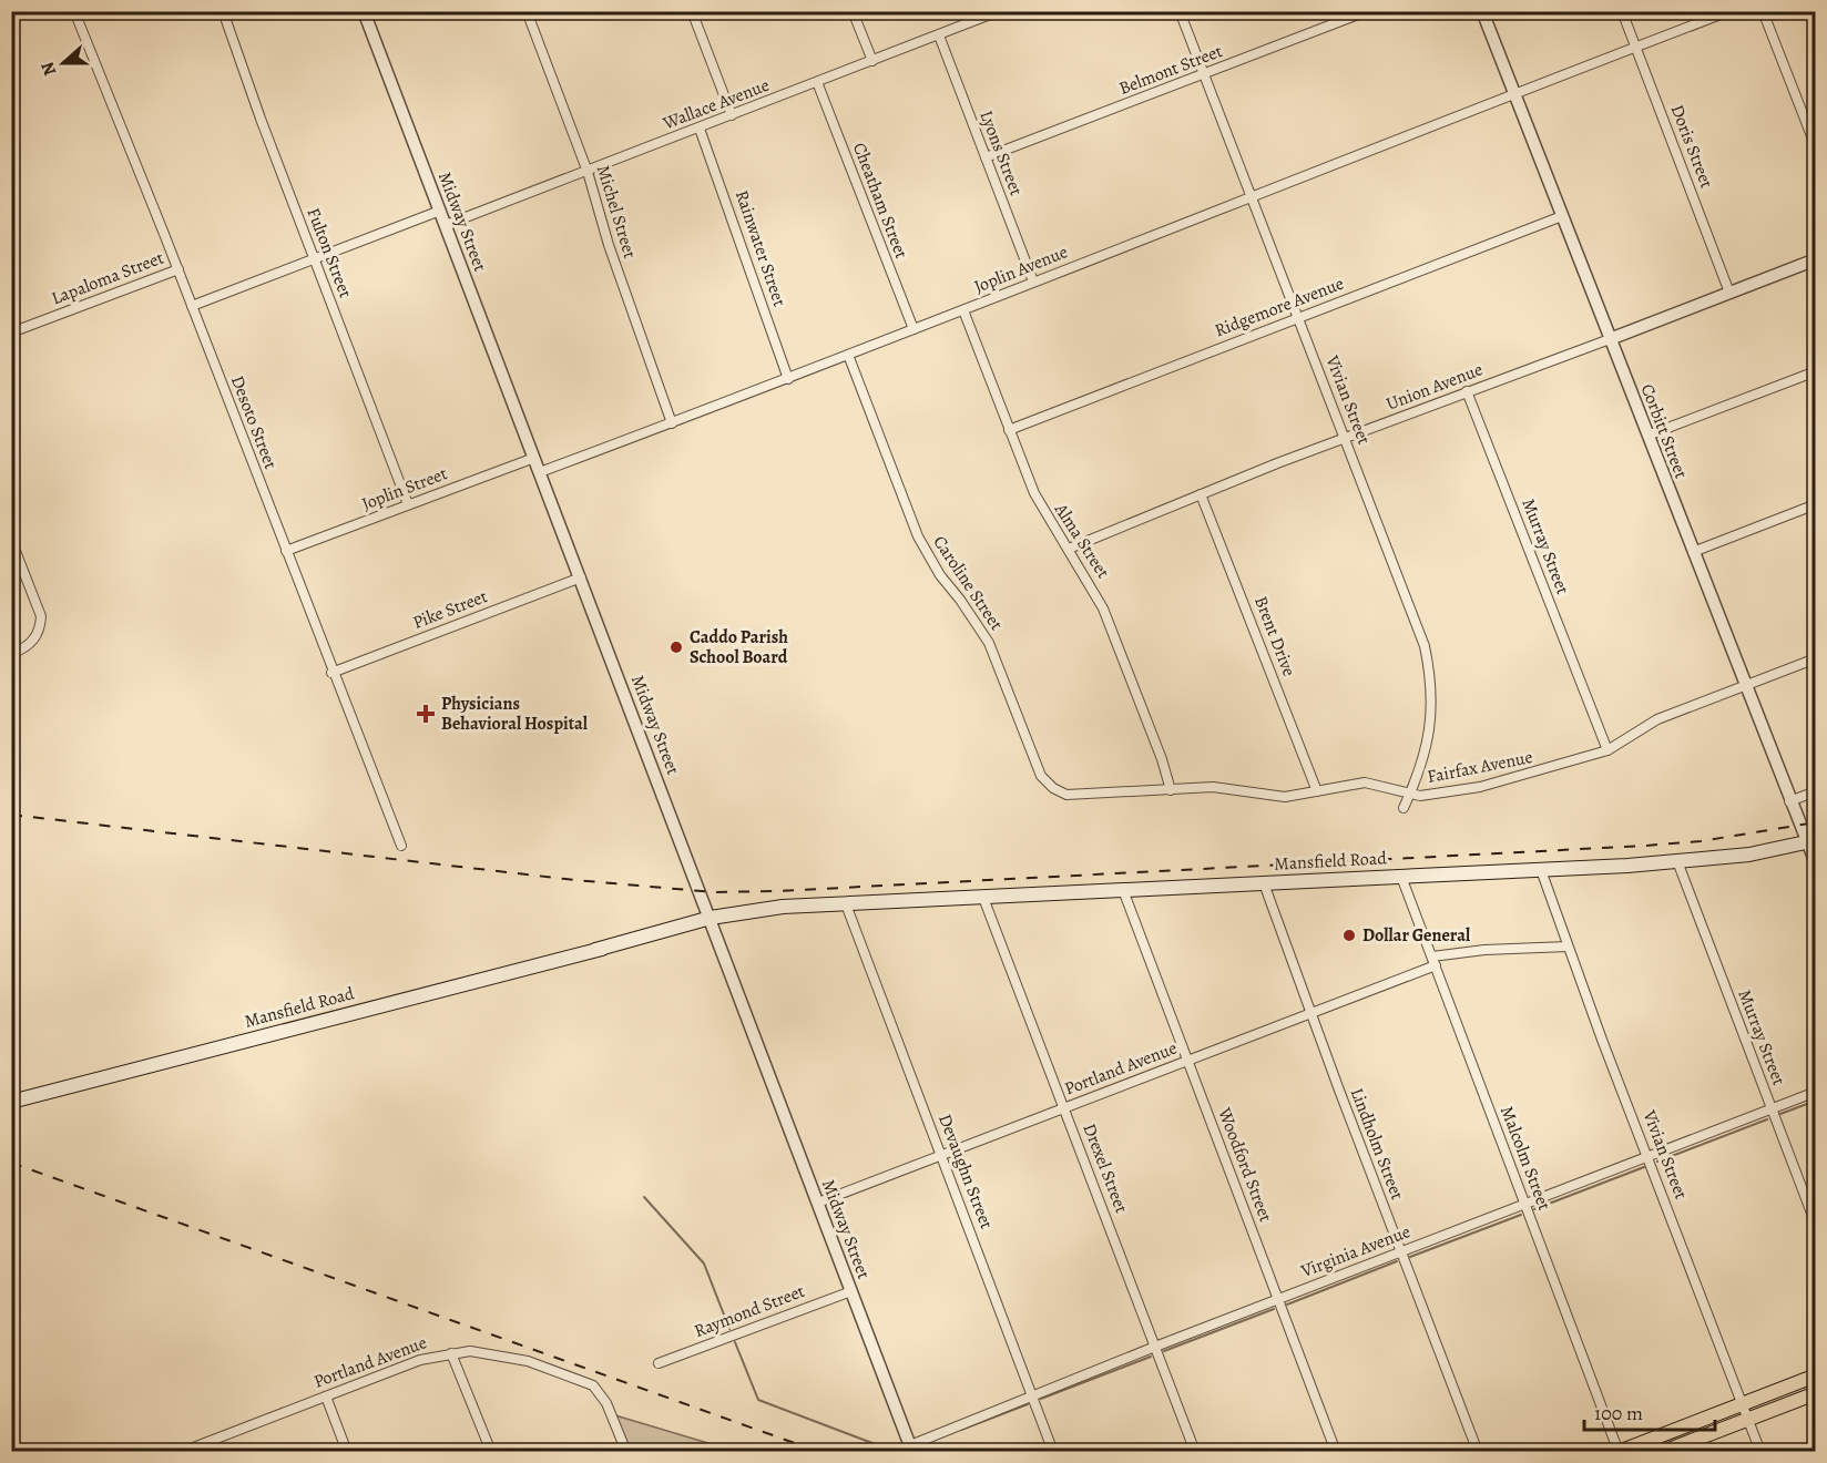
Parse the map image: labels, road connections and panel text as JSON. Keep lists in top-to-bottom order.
{
  "streets": {
    "main road": ["Mansfield Road"],
    "street": [
      "Belmont Street",
      "Wallace Avenue",
      "Doris Street",
      "Lyons Street",
      "Cheatham Street",
      "Michel Street",
      "Midway Street",
      "Rainwater Street",
      "Fulton Street",
      "Joplin Avenue",
      "Lapaloma Street",
      "Ridgemore Avenue",
      "Union Avenue",
      "Vivian Street",
      "Desoto Street",
      "Corbitt Street",
      "Joplin Street",
      "Alma Street",
      "Murray Street",
      "Caroline Street",
      "Pike Street",
      "Brent Drive",
      "Fairfax Avenue",
      "Portland Avenue",
      "Lindholm Street",
      "Malcolm Street",
      "Woodford Street",
      "Drexel Street",
      "Devaughn Street",
      "Virginia Avenue",
      "Raymond Street"
    ]
  },
  "crossings": [
    ["Belmont Street", "Lyons Street"],
    ["Belmont Street", "Vivian Street"],
    ["Wallace Avenue", "Lyons Street"],
    ["Wallace Avenue", "Cheatham Street"],
    ["Wallace Avenue", "Michel Street"],
    ["Wallace Avenue", "Midway Street"],
    ["Wallace Avenue", "Rainwater Street"],
    ["Doris Street", "Joplin Avenue"],
    ["Doris Street", "Union Avenue"],
    ["Lyons Street", "Joplin Avenue"],
    ["Cheatham Street", "Joplin Avenue"],
    ["Michel Street", "Joplin Avenue"],
    ["Midway Street", "Joplin Avenue"],
    ["Midway Street", "Joplin Street"],
    ["Midway Street", "Pike Street"],
    ["Midway Street", "Mansfield Road"],
    ["Midway Street", "Portland Avenue"],
    ["Midway Street", "Virginia Avenue"],
    ["Midway Street", "Raymond Street"],
    ["Rainwater Street", "Joplin Avenue"],
    ["Fulton Street", "Joplin Street"],
    ["Joplin Avenue", "Vivian Street"],
    ["Joplin Avenue", "Corbitt Street"],
    ["Joplin Avenue", "Alma Street"],
    ["Joplin Avenue", "Caroline Street"],
    ["Lapaloma Street", "Desoto Street"],
    ["Ridgemore Avenue", "Vivian Street"],
    ["Ridgemore Avenue", "Corbitt Street"],
    ["Ridgemore Avenue", "Alma Street"],
    ["Union Avenue", "Vivian Street"],
    ["Union Avenue", "Corbitt Street"],
    ["Union Avenue", "Alma Street"],
    ["Union Avenue", "Murray Street"],
    ["Union Avenue", "Brent Drive"],
    ["Vivian Street", "Fairfax Avenue"],
    ["Vivian Street", "Mansfield Road"],
    ["Vivian Street", "Portland Avenue"],
    ["Vivian Street", "Virginia Avenue"],
    ["Desoto Street", "Joplin Street"],
    ["Desoto Street", "Pike Street"],
    ["Corbitt Street", "Fairfax Avenue"],
    ["Corbitt Street", "Mansfield Road"],
    ["Alma Street", "Fairfax Avenue"],
    ["Murray Street", "Fairfax Avenue"],
    ["Murray Street", "Mansfield Road"],
    ["Murray Street", "Virginia Avenue"],
    ["Caroline Street", "Fairfax Avenue"],
    ["Brent Drive", "Fairfax Avenue"],
    ["Mansfield Road", "Lindholm Street"],
    ["Mansfield Road", "Malcolm Street"],
    ["Mansfield Road", "Woodford Street"],
    ["Mansfield Road", "Drexel Street"],
    ["Mansfield Road", "Devaughn Street"],
    ["Portland Avenue", "Lindholm Street"],
    ["Portland Avenue", "Malcolm Street"],
    ["Portland Avenue", "Woodford Street"],
    ["Portland Avenue", "Drexel Street"],
    ["Portland Avenue", "Devaughn Street"],
    ["Lindholm Street", "Virginia Avenue"],
    ["Malcolm Street", "Virginia Avenue"],
    ["Woodford Street", "Virginia Avenue"],
    ["Drexel Street", "Virginia Avenue"],
    ["Devaughn Street", "Virginia Avenue"]
  ],
  "places": {
    "other": ["Caddo Parish School Board", "Dollar General"],
    "health": ["Physicians Behavioral Hospital"]
  },
  "scale_bar": "100 m",
  "north": "left"
}
